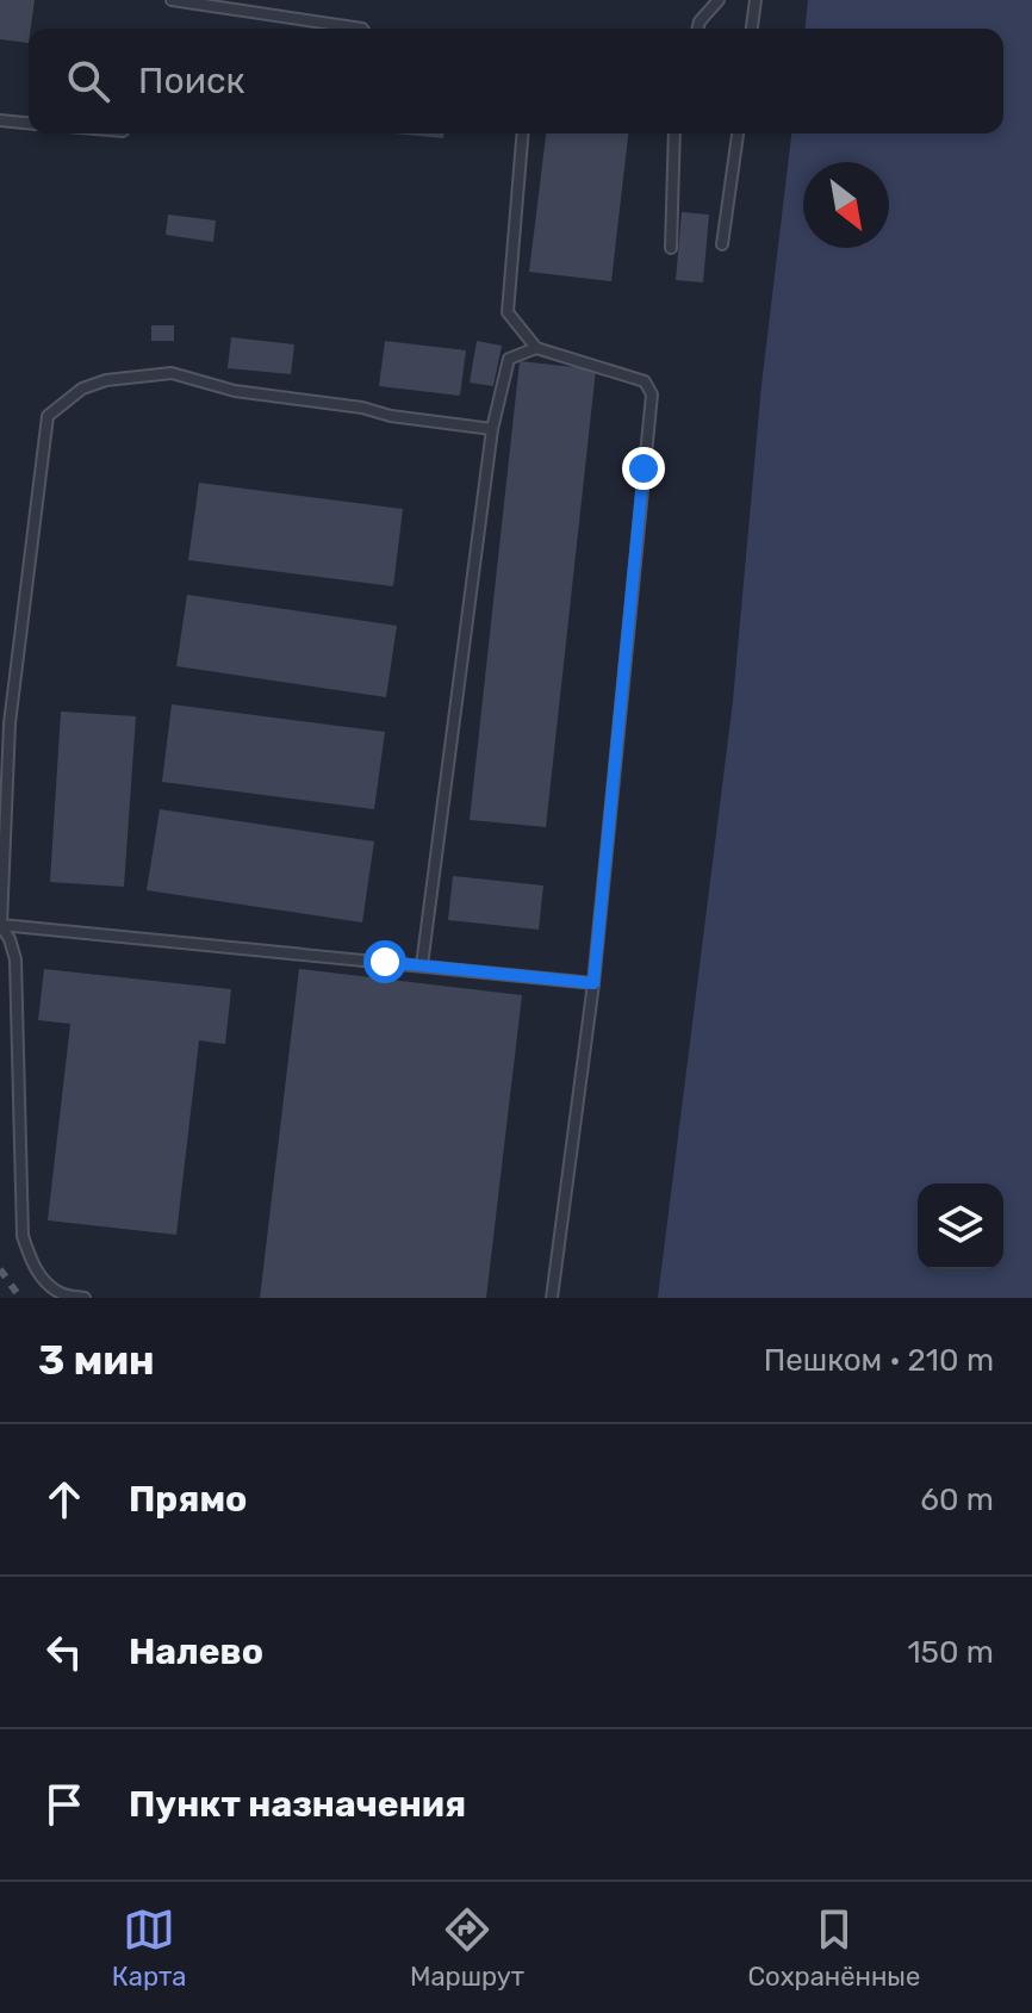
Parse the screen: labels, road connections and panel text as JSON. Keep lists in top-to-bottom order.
{
  "north": "bottom right",
  "page": {
    "search": "Поиск",
    "heading": ["3 мин", "Пешком · 210 m"],
    "list": [
      ["Прямо", "60 m"],
      ["Налево", "150 m"],
      "Пункт назначения"
    ],
    "nav": ["Карта", "Маршрут", "Сохранённые"]
  }
}
